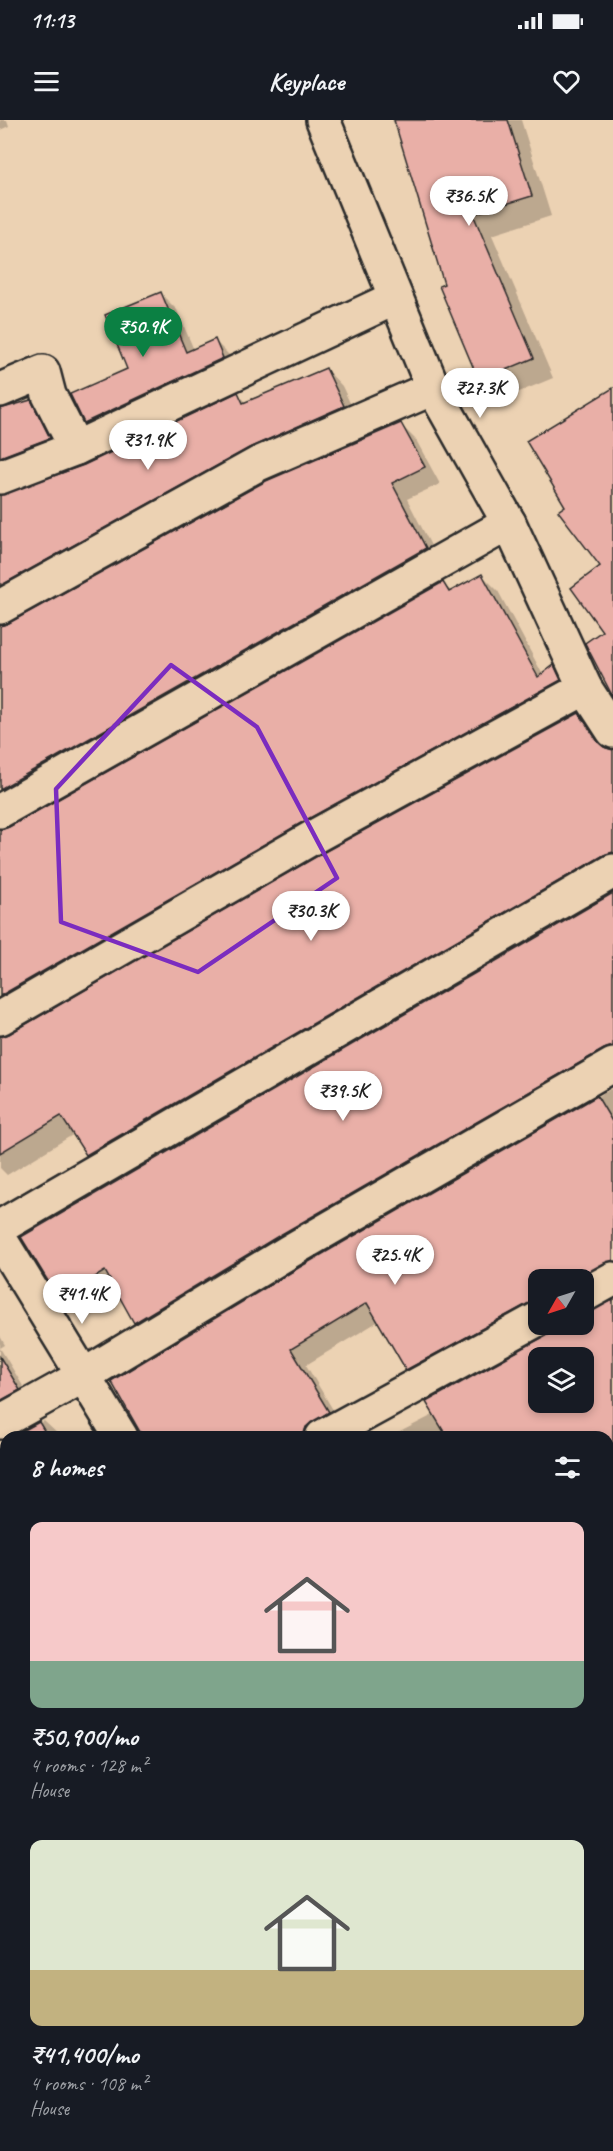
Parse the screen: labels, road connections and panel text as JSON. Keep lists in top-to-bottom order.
{
  "north": "bottom left",
  "page": {
    "status": "11:13",
    "header": "Keyplace",
    "price": [
      "₹36.5K",
      "₹50.9K",
      "₹27.3K",
      "₹31.9K",
      "₹30.3K",
      "₹39.5K",
      "₹25.4K",
      "₹41.4K"
    ],
    "heading": "8 homes",
    "list": [
      {
        "name": "₹50,900/mo",
        "note": "4 rooms · 128 m² · House"
      },
      {
        "name": "₹41,400/mo",
        "note": "4 rooms · 108 m² · House"
      }
    ]
  }
}
